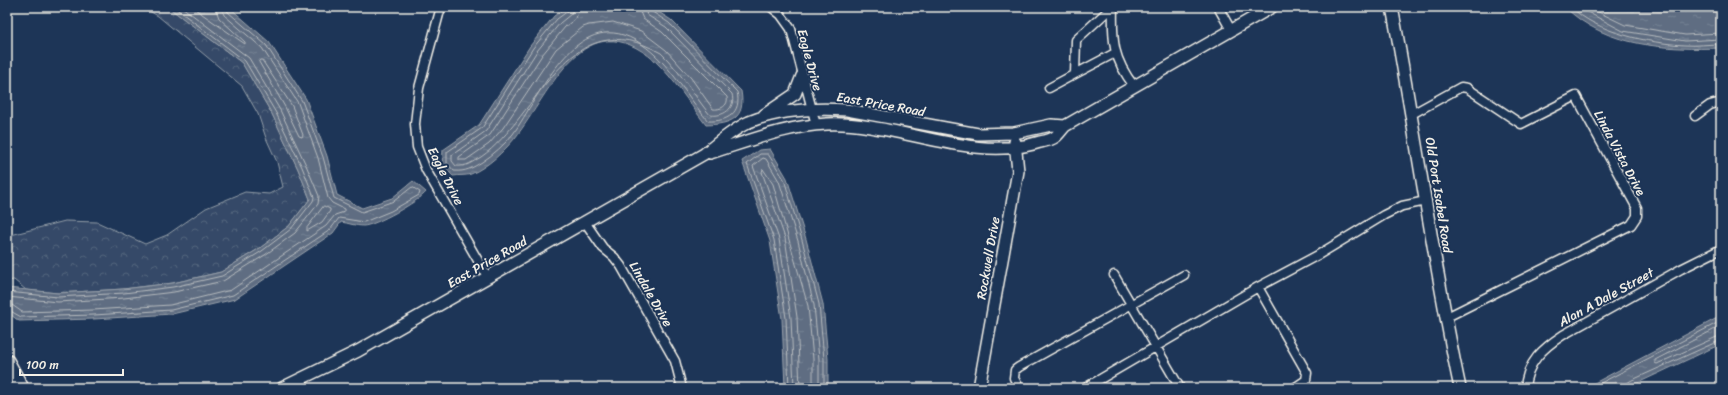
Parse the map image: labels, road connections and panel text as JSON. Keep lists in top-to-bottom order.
{
  "streets": {
    "main road": ["East Price Road", "Old Port Isabel Road", "Rockwell Drive"],
    "street": [
      "Eagle Drive",
      "Linda Vista Drive",
      "Lindale Drive",
      "Alan A Dale Street"
    ]
  },
  "crossings": [
    ["Eagle Drive", "East Price Road"],
    ["East Price Road", "Rockwell Drive"],
    ["East Price Road", "Lindale Drive"],
    ["Linda Vista Drive", "Old Port Isabel Road"]
  ],
  "scale_bar": "100 m"
}
